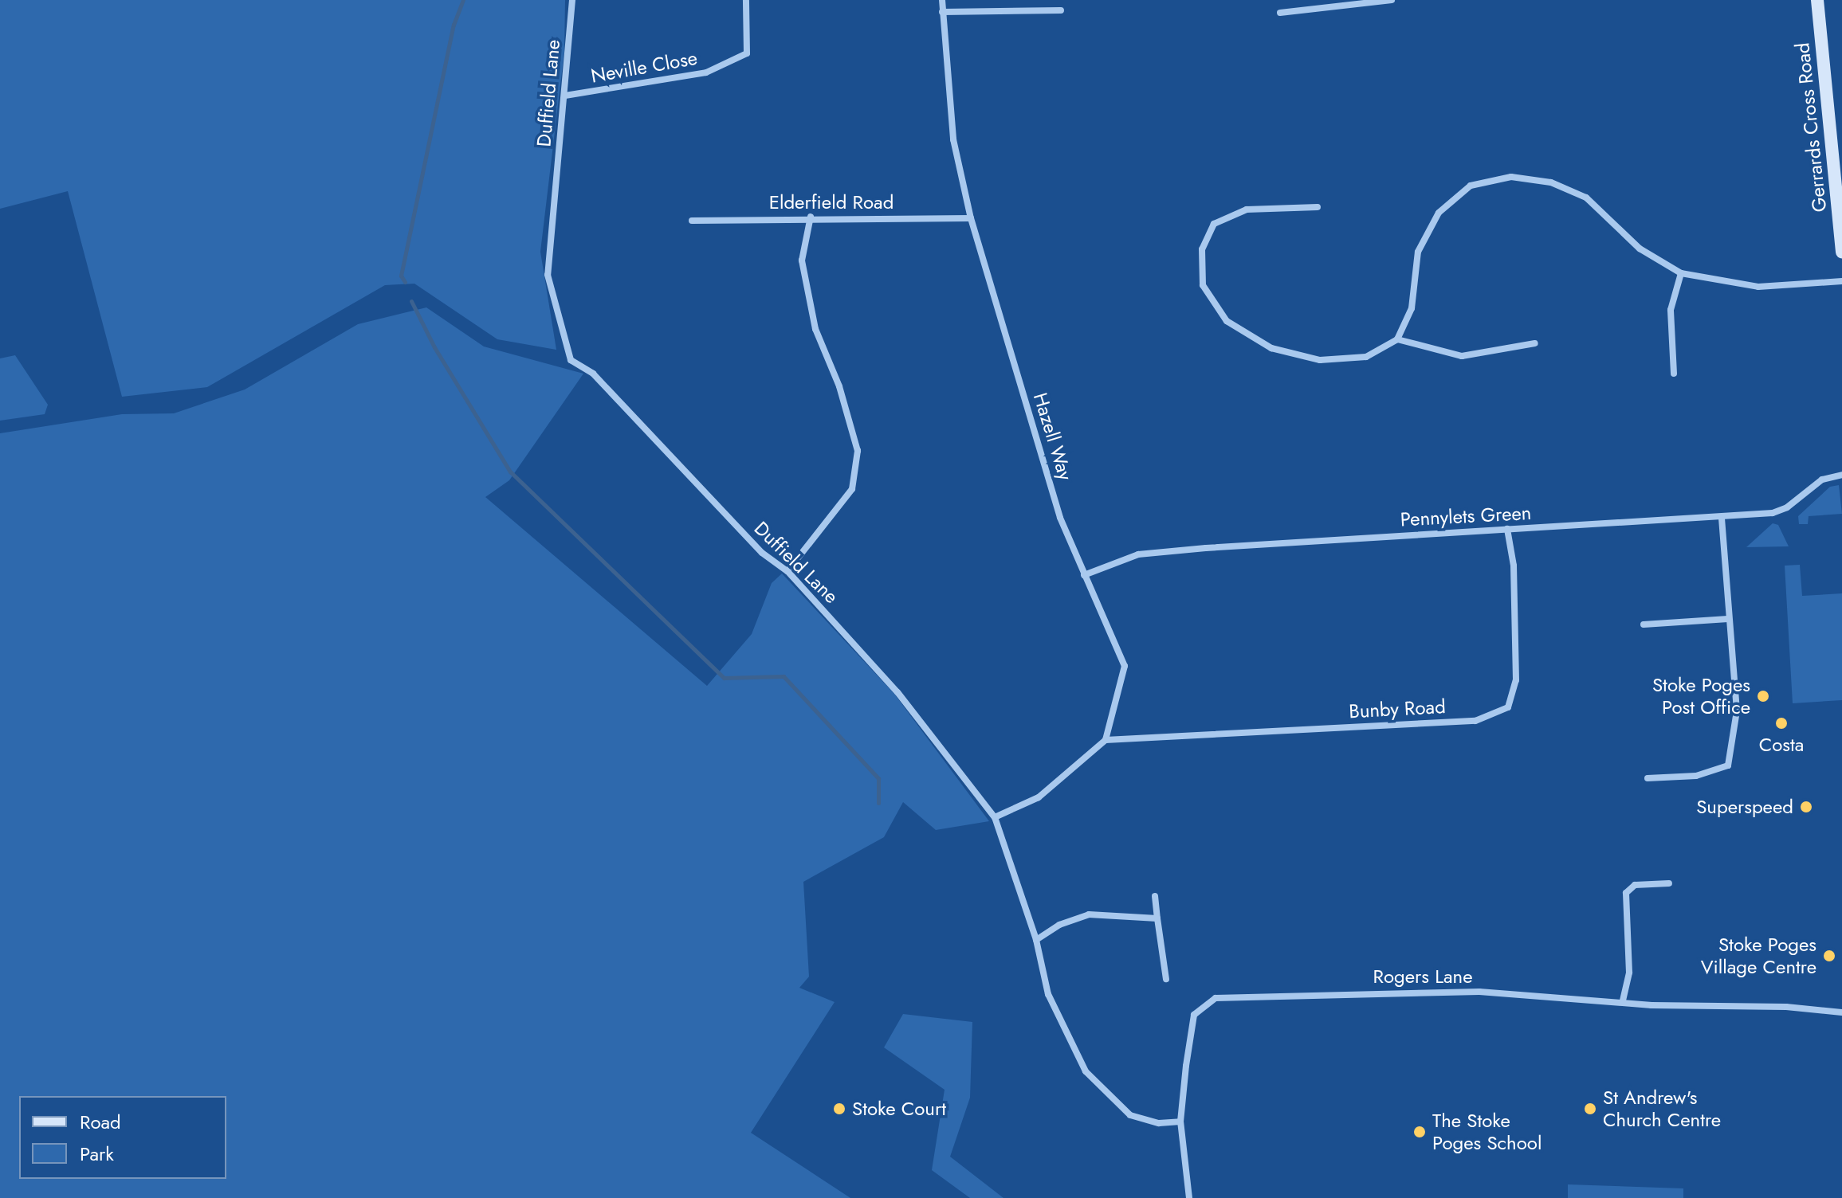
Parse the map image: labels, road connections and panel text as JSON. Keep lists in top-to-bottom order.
{
  "streets": {
    "main road": ["Gerrards Cross Road"],
    "street": [
      "Neville Close",
      "Duffield Lane",
      "Elderfield Road",
      "Hazell Way",
      "Pennylets Green",
      "Bunby Road",
      "Rogers Lane"
    ]
  },
  "crossings": [
    ["Neville Close", "Duffield Lane"],
    ["Duffield Lane", "Rogers Lane"],
    ["Elderfield Road", "Hazell Way"],
    ["Hazell Way", "Pennylets Green"],
    ["Hazell Way", "Bunby Road"],
    ["Pennylets Green", "Bunby Road"]
  ],
  "places": [
    "Stoke Poges Post Office",
    "Costa",
    "Superspeed",
    "Stoke Poges Village Centre",
    "Stoke Court",
    "St Andrew's Church Centre",
    "The Stoke Poges School"
  ],
  "legend": ["Road", "Park"]
}
